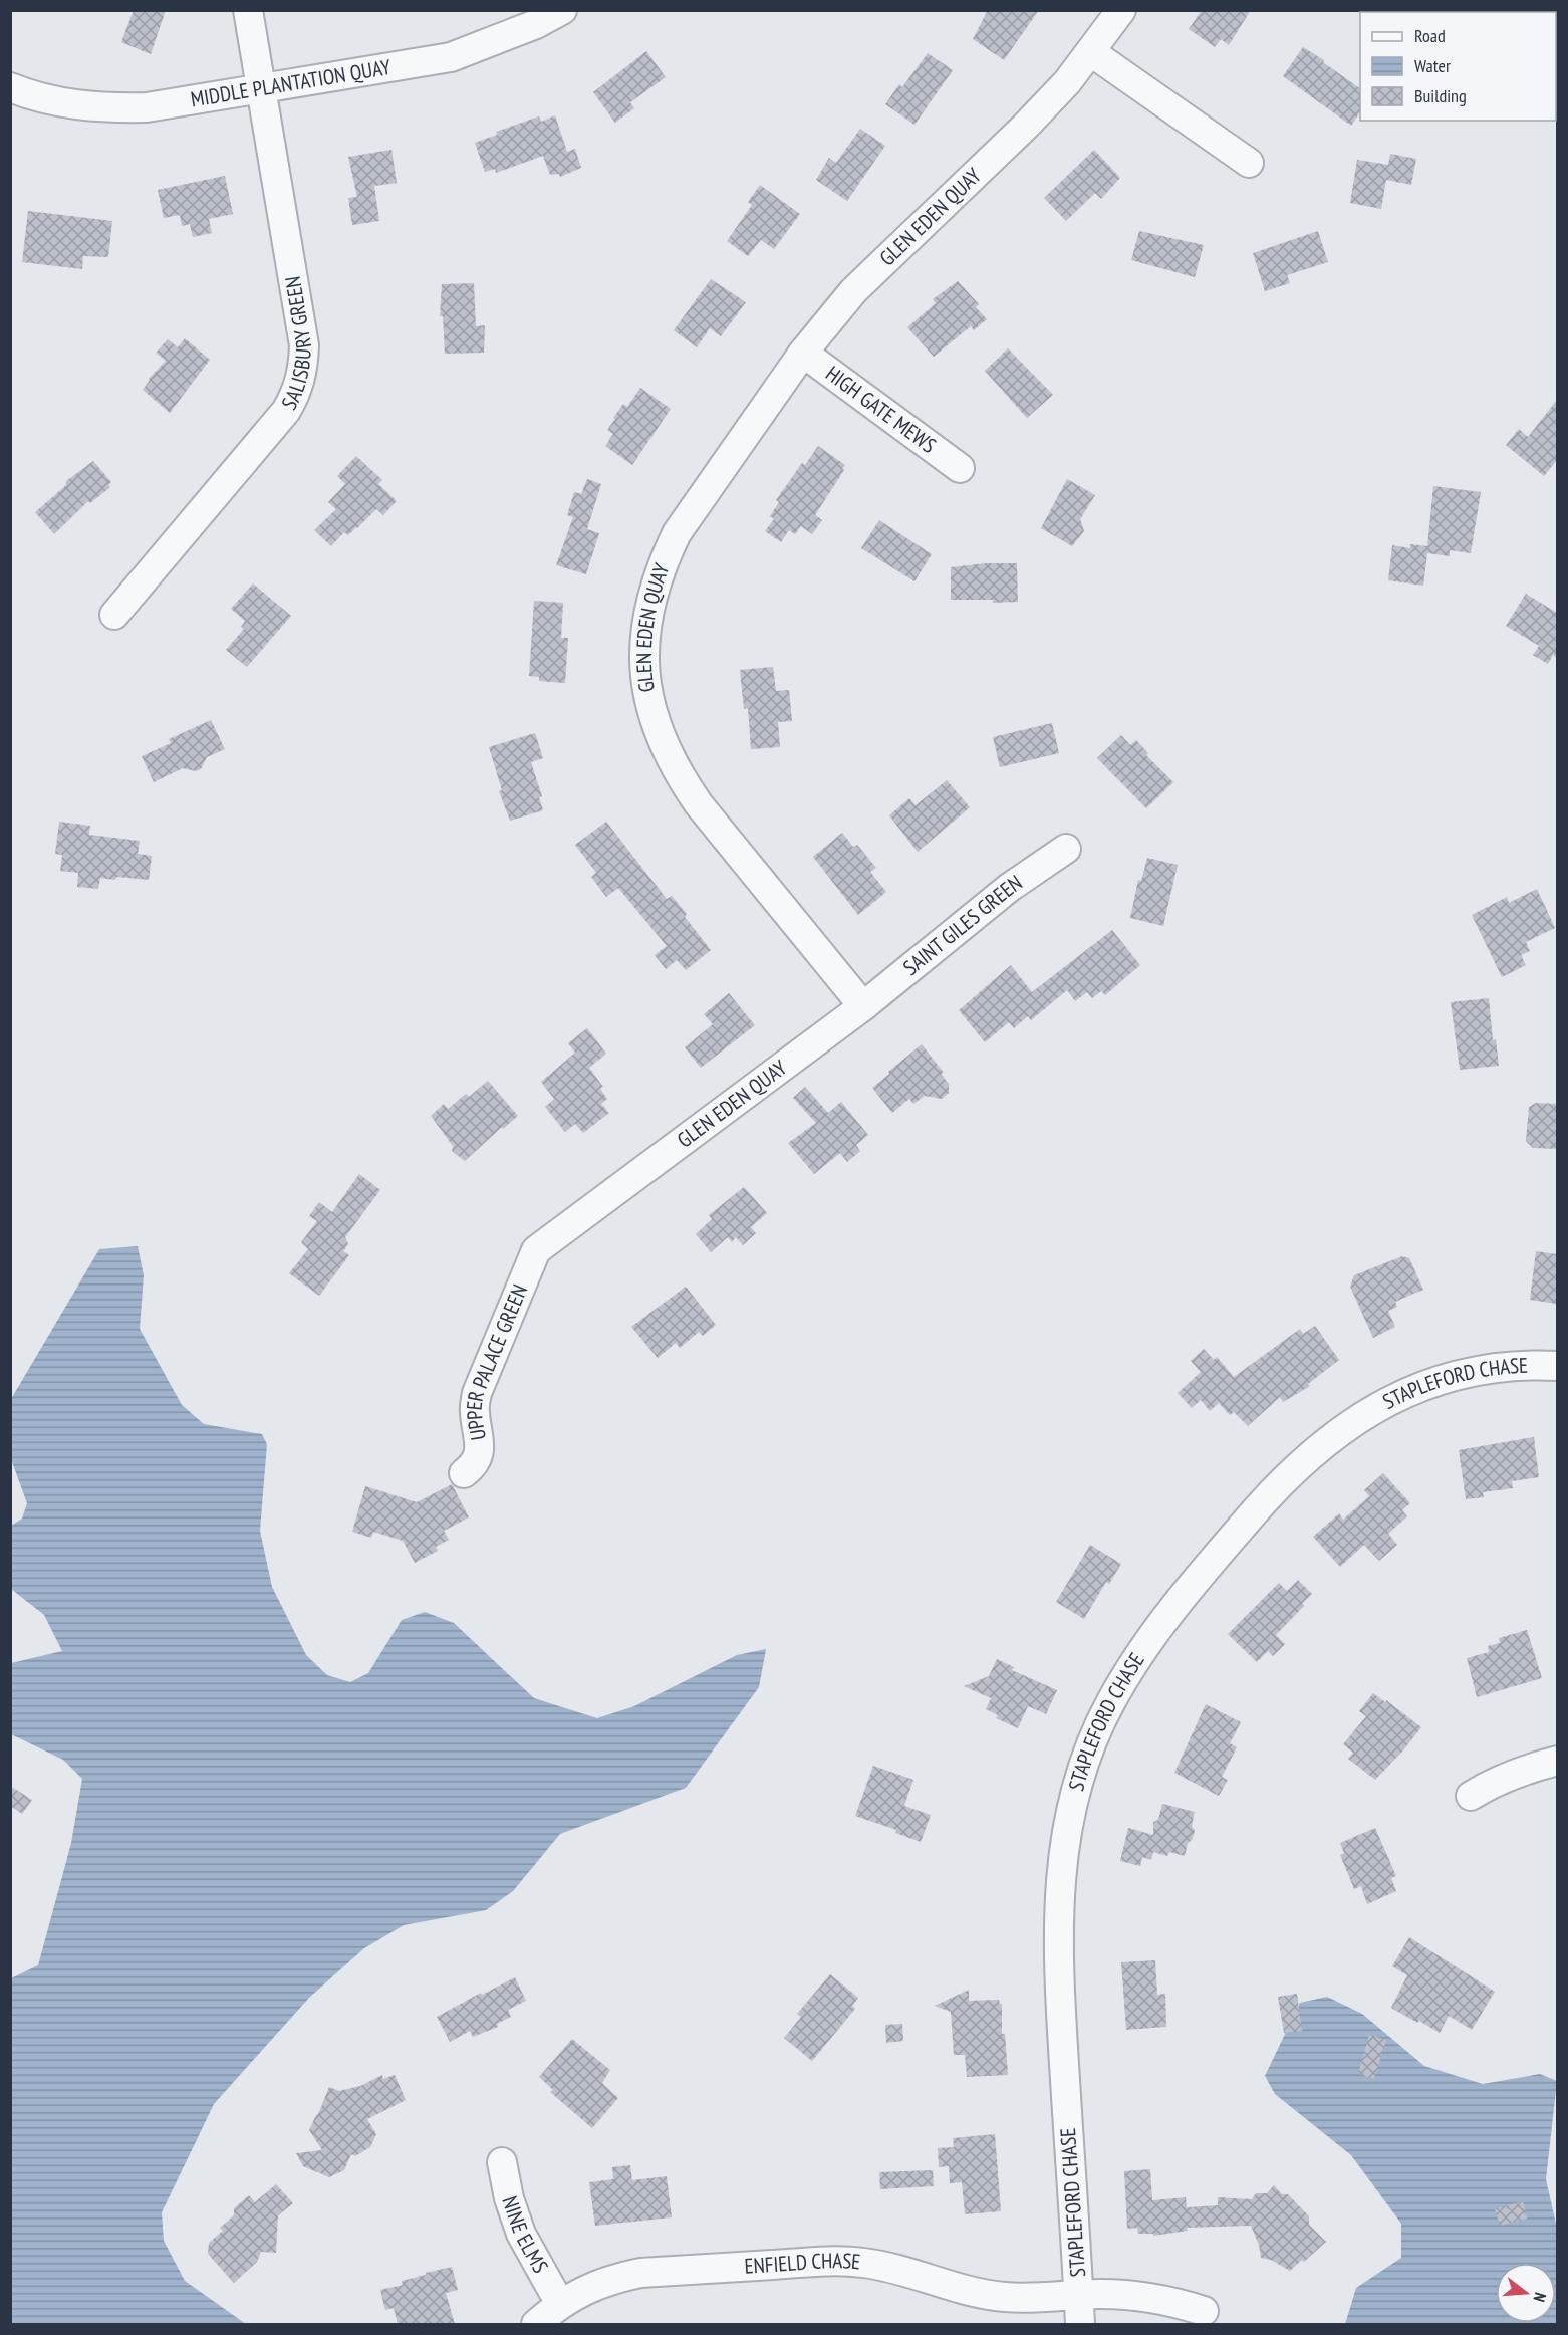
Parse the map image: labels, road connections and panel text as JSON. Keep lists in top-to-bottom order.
{
  "streets": {
    "street": [
      "MIDDLE PLANTATION QUAY",
      "GLEN EDEN QUAY",
      "SALISBURY GREEN",
      "HIGH GATE MEWS",
      "SAINT GILES GREEN",
      "UPPER PALACE GREEN",
      "STAPLEFORD CHASE",
      "NINE ELMS",
      "ENFIELD CHASE"
    ]
  },
  "crossings": [
    ["MIDDLE PLANTATION QUAY", "SALISBURY GREEN"],
    ["GLEN EDEN QUAY", "HIGH GATE MEWS"],
    ["GLEN EDEN QUAY", "SAINT GILES GREEN"],
    ["GLEN EDEN QUAY", "UPPER PALACE GREEN"],
    ["STAPLEFORD CHASE", "ENFIELD CHASE"],
    ["NINE ELMS", "ENFIELD CHASE"]
  ],
  "legend": ["Road", "Water", "Building"],
  "north": "right"
}
